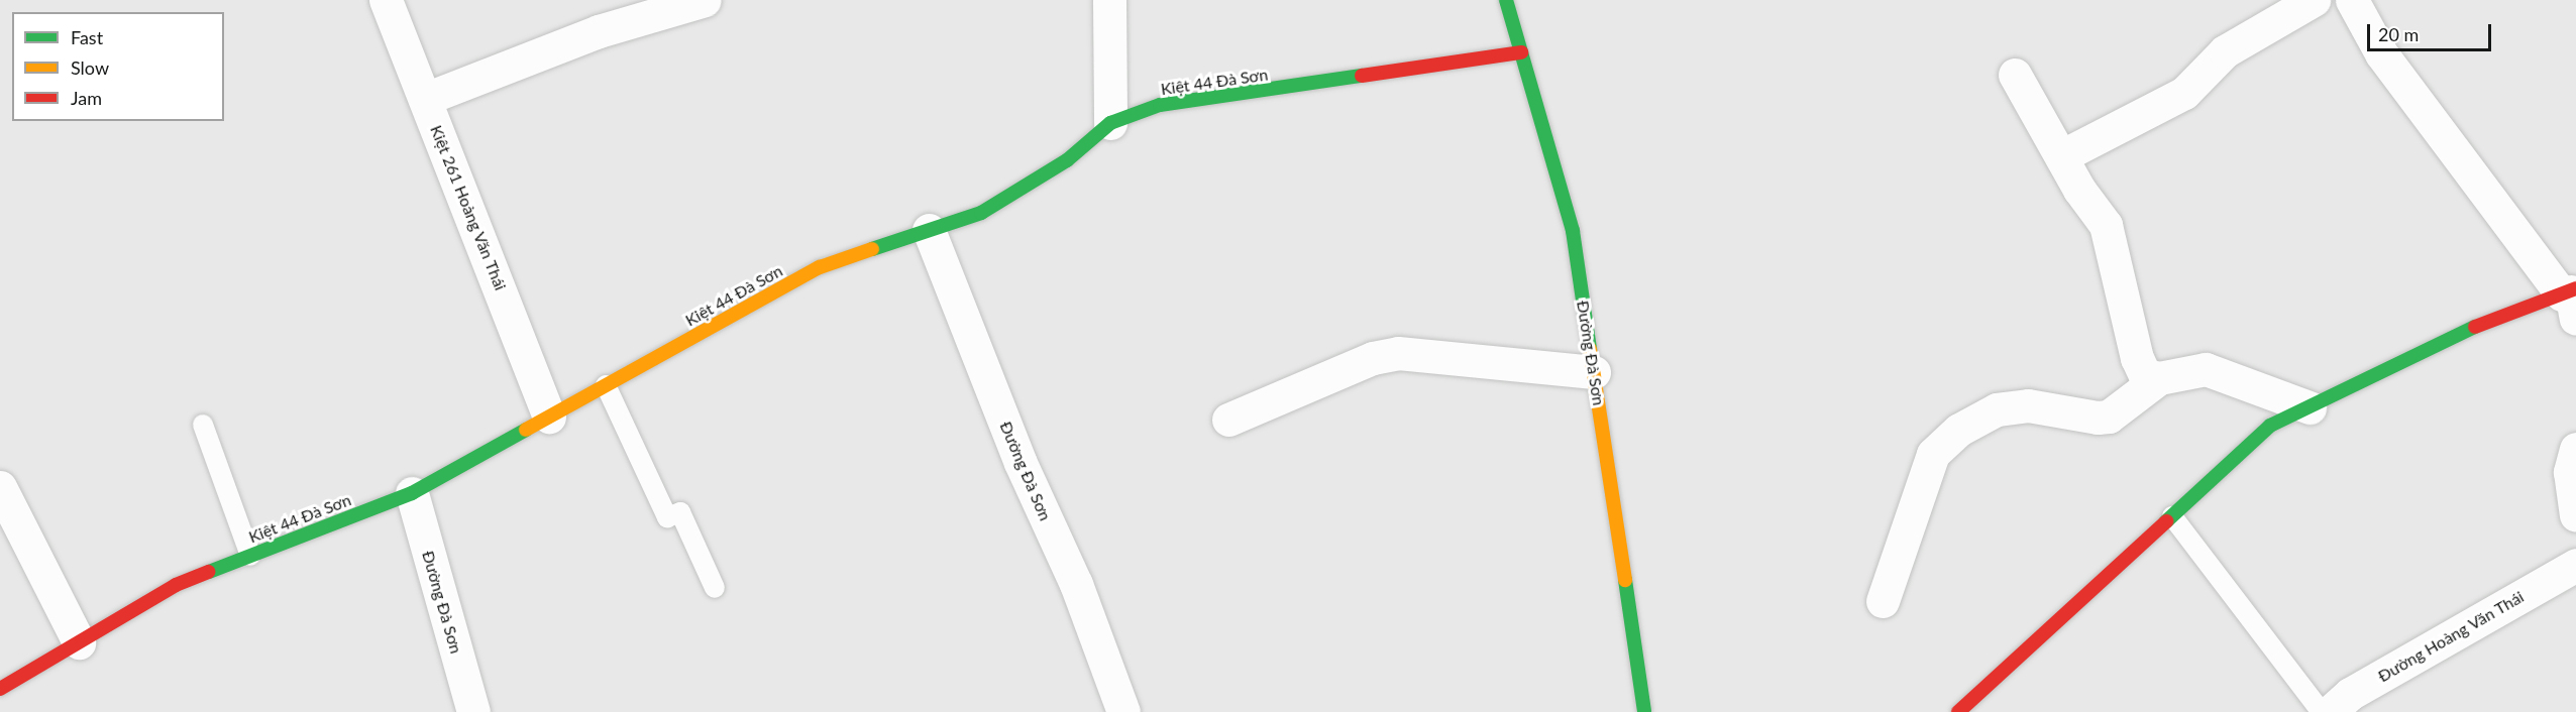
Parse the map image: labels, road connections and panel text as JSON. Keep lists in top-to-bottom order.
{
  "streets": {
    "street": [
      "Kiệt 44 Đà Sơn",
      "Kiệt 261 Hoàng Văn Thái",
      "Đường Đà Sơn",
      "Đường Hoàng Văn Thái"
    ]
  },
  "crossings": [
    ["Kiệt 44 Đà Sơn", "Kiệt 261 Hoàng Văn Thái"],
    ["Kiệt 44 Đà Sơn", "Đường Đà Sơn"]
  ],
  "legend": ["Fast", "Slow", "Jam"],
  "scale_bar": "20 m"
}
